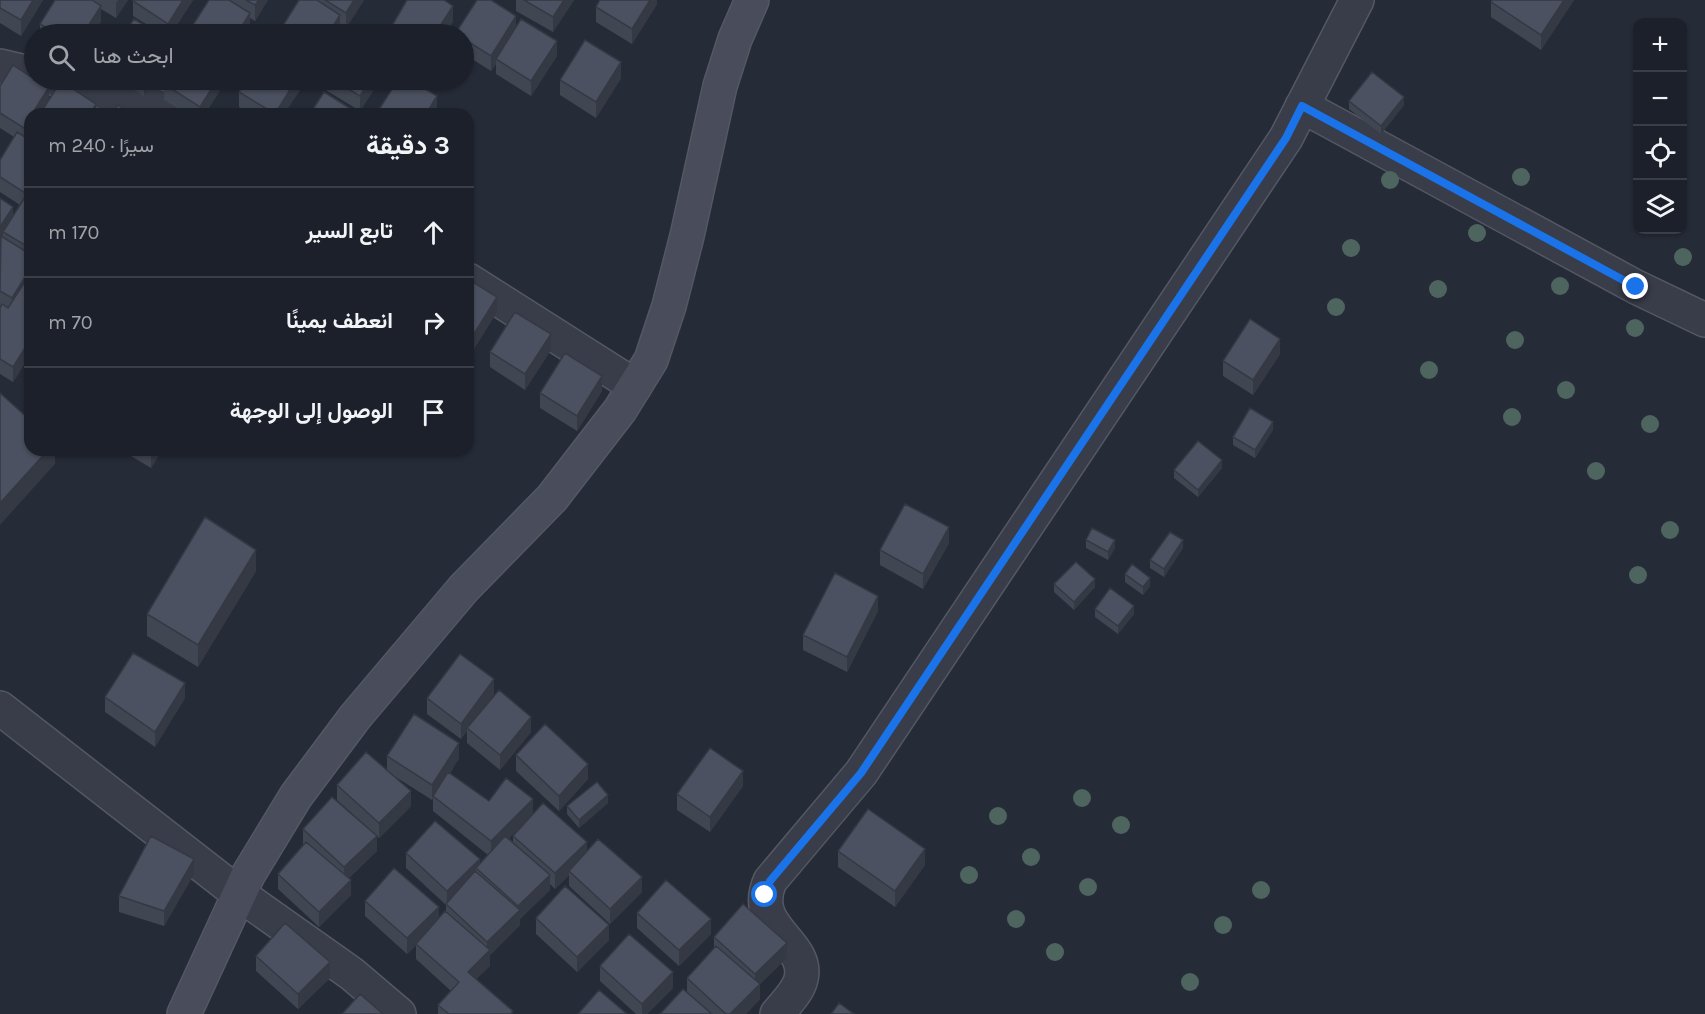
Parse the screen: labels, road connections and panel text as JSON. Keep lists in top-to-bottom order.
{
  "page": {
    "map_buttons": ["+", "−"],
    "search": "ابحث هنا",
    "heading": ["3 دقيقة", "سيرًا · 240 m"],
    "list": [
      ["تابع السير", "170 m"],
      ["انعطف يمينًا", "70 m"],
      "الوصول إلى الوجهة"
    ]
  }
}
